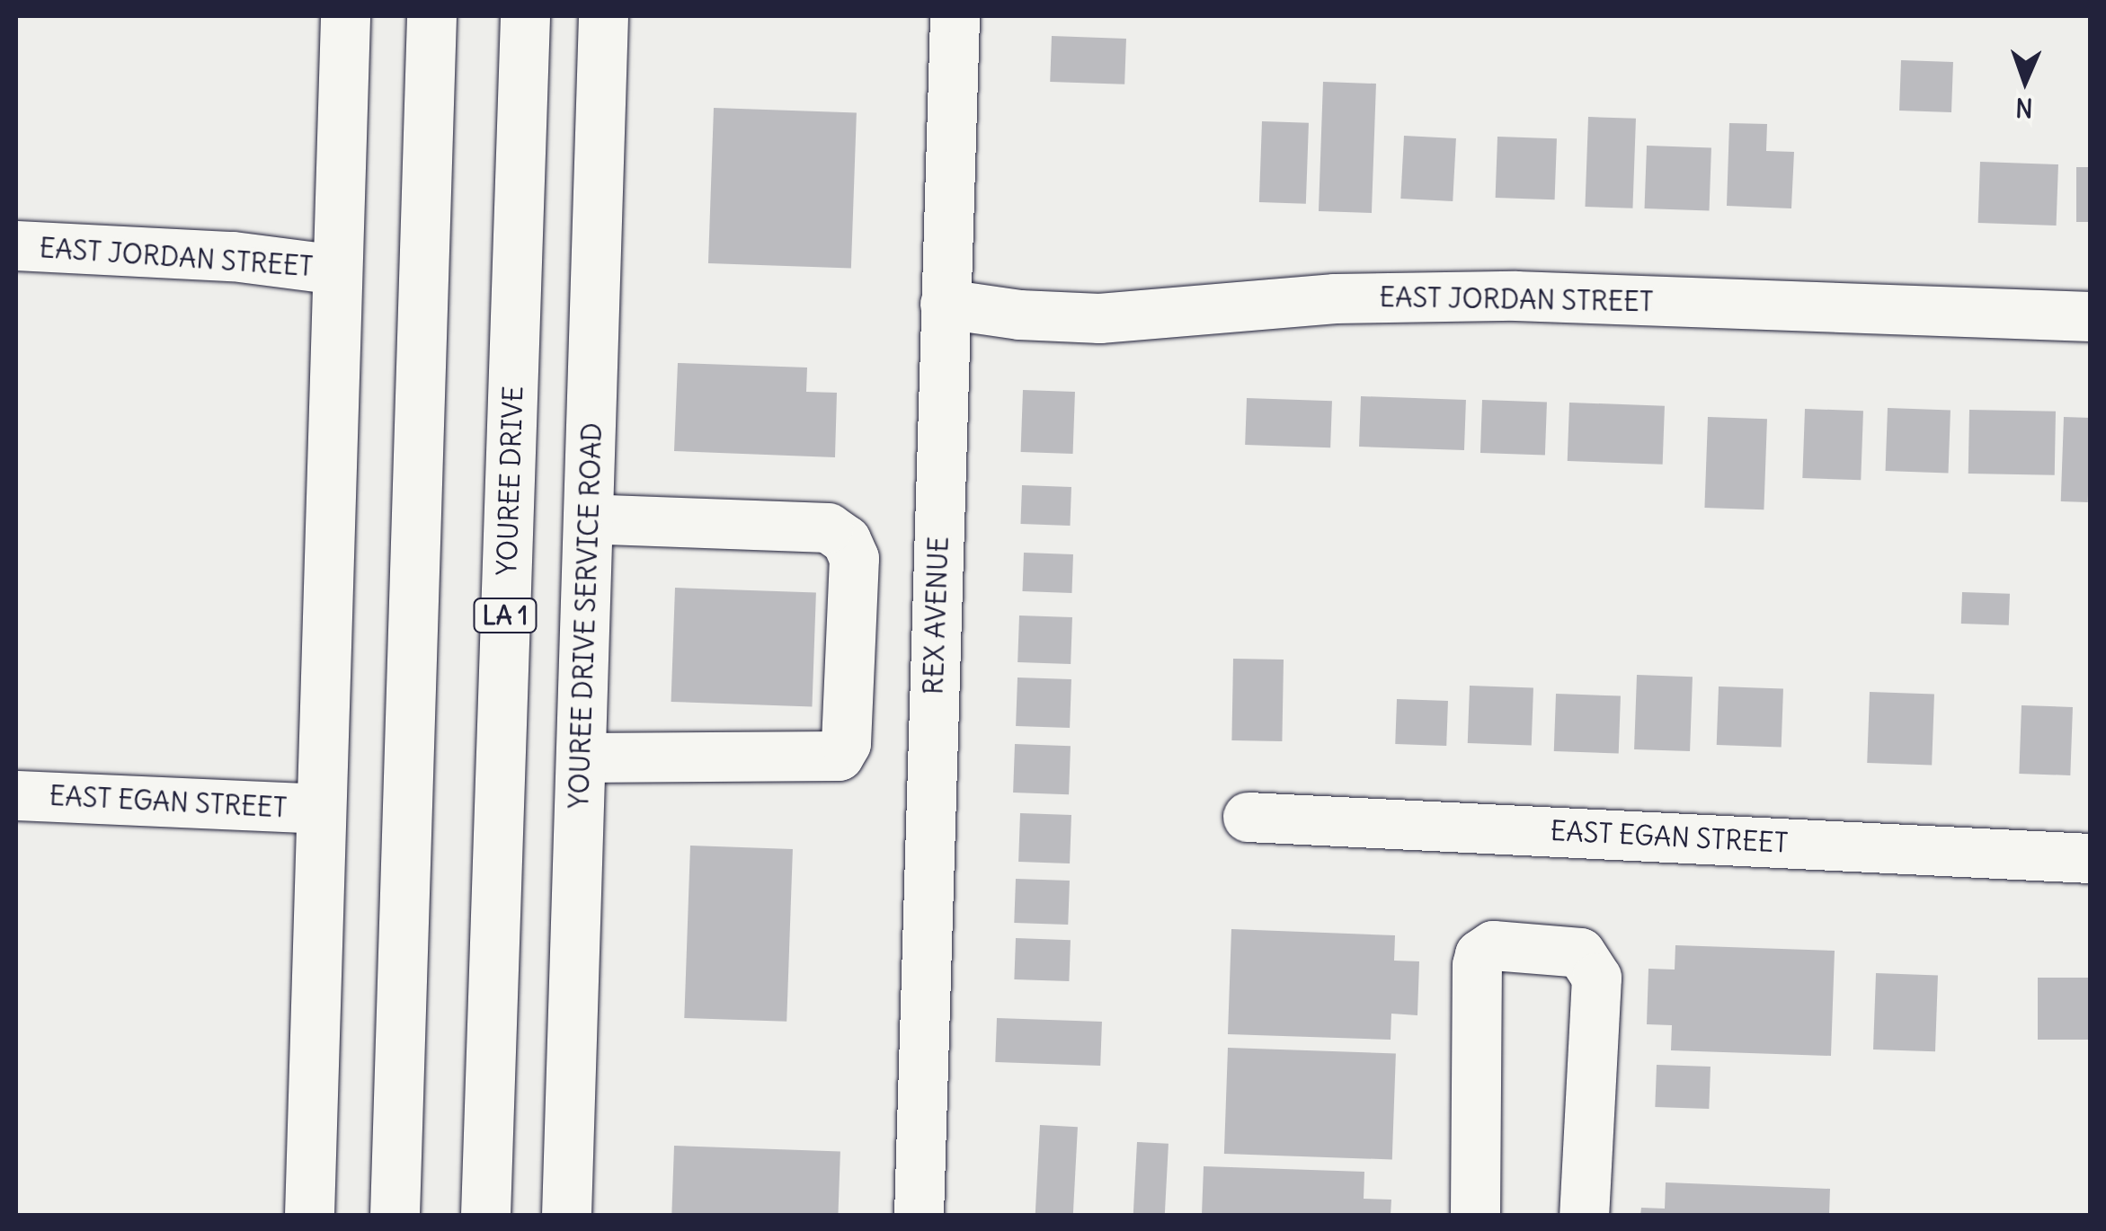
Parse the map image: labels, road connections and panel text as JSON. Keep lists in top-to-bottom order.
{
  "streets": {
    "street": [
      "EAST JORDAN STREET",
      "YOUREE DRIVE",
      "LA 1",
      "YOUREE DRIVE SERVICE ROAD",
      "REX AVENUE",
      "EAST EGAN STREET"
    ]
  },
  "crossings": [
    ["EAST JORDAN STREET", "REX AVENUE"]
  ],
  "north": "bottom"
}
